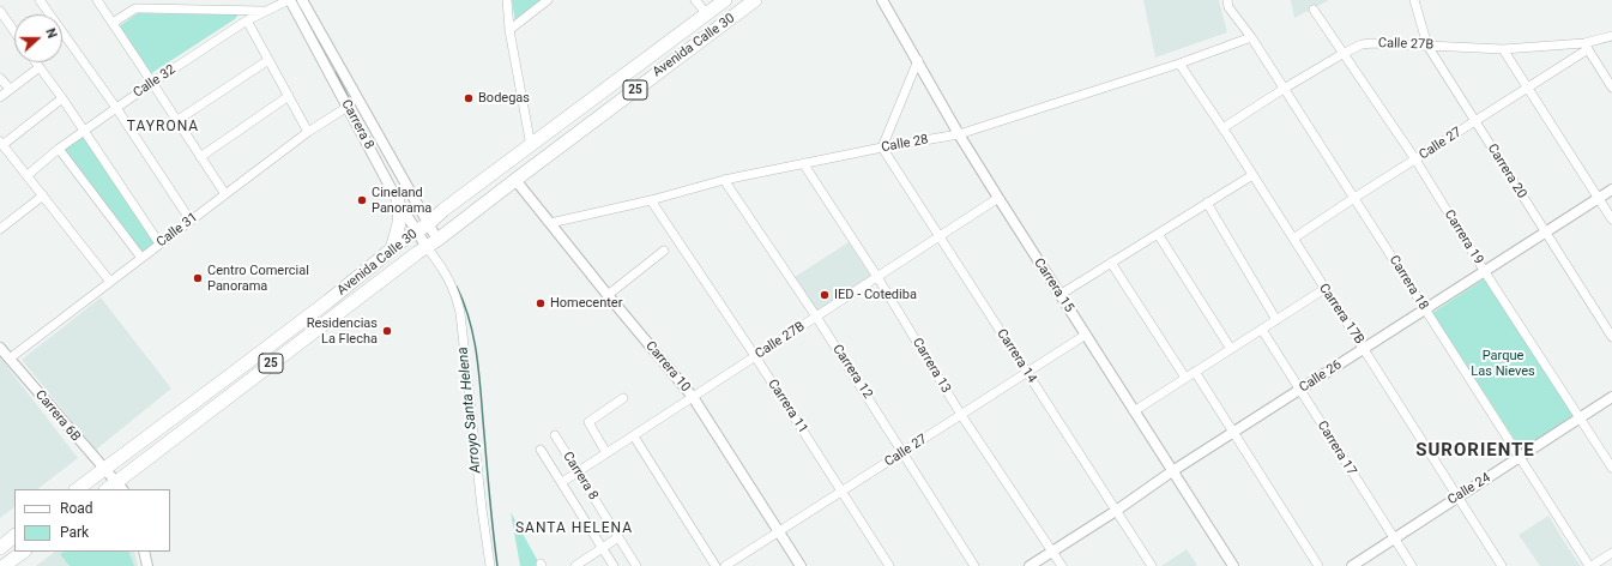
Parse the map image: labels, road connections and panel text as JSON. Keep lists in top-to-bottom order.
{
  "streets": {
    "highway": ["Avenida Calle 30", "25"],
    "street": [
      "Calle 27B",
      "Calle 32",
      "Carrera 8",
      "Calle 28",
      "Calle 27",
      "Carrera 20",
      "Calle 31",
      "Carrera 19",
      "Carrera 18",
      "Carrera 15",
      "Carrera 17B",
      "Carrera 14",
      "Carrera 13",
      "Carrera 10",
      "Carrera 12",
      "Calle 26",
      "Carrera 11",
      "Carrera 6B",
      "Carrera 17",
      "Calle 24"
    ]
  },
  "crossings": [
    ["Calle 27B", "Carrera 8"],
    ["Calle 27B", "Calle 27"],
    ["Calle 27B", "Carrera 20"],
    ["Calle 27B", "Carrera 19"],
    ["Calle 27B", "Carrera 18"],
    ["Calle 27B", "Carrera 15"],
    ["Calle 27B", "Carrera 17B"],
    ["Calle 27B", "Carrera 14"],
    ["Calle 27B", "Carrera 13"],
    ["Calle 27B", "Carrera 10"],
    ["Calle 27B", "Carrera 12"],
    ["Calle 27B", "Carrera 11"],
    ["Avenida Calle 30", "Carrera 8"],
    ["Avenida Calle 30", "Carrera 10"],
    ["Avenida Calle 30", "Carrera 6B"],
    ["Calle 32", "Carrera 8"],
    ["Carrera 8", "Calle 31"],
    ["Calle 28", "Carrera 18"],
    ["Calle 28", "Carrera 15"],
    ["Calle 28", "Carrera 17B"],
    ["Calle 28", "Carrera 14"],
    ["Calle 28", "Carrera 13"],
    ["Calle 28", "Carrera 10"],
    ["Calle 28", "Carrera 12"],
    ["Calle 28", "Carrera 11"],
    ["Calle 27", "Carrera 20"],
    ["Calle 27", "Carrera 19"],
    ["Calle 27", "Carrera 18"],
    ["Calle 27", "Carrera 15"],
    ["Calle 27", "Carrera 17B"],
    ["Calle 27", "Carrera 14"],
    ["Calle 27", "Carrera 13"],
    ["Calle 27", "Carrera 10"],
    ["Calle 27", "Carrera 12"],
    ["Calle 27", "Carrera 11"],
    ["Carrera 20", "Calle 26"],
    ["Calle 31", "Carrera 6B"],
    ["Carrera 19", "Calle 26"],
    ["Carrera 19", "Calle 24"],
    ["Carrera 18", "Calle 26"],
    ["Carrera 18", "Calle 24"],
    ["Carrera 15", "Calle 26"],
    ["Carrera 17B", "Calle 26"],
    ["Carrera 17B", "Calle 24"],
    ["Carrera 14", "Calle 26"],
    ["Carrera 13", "Calle 26"],
    ["Calle 26", "Carrera 17"],
    ["Carrera 17", "Calle 24"]
  ],
  "districts": ["TAYRONA", "SURORIENTE", "SANTA HELENA"],
  "water": ["Arroyo Santa Helena"],
  "parks": ["Parque Las Nieves"],
  "places": [
    "Bodegas",
    "Cineland Panorama",
    "Centro Comercial Panorama",
    "IED - Cotediba",
    "Homecenter",
    "Residencias La Flecha"
  ],
  "legend": ["Road", "Park"],
  "north": "right"
}
